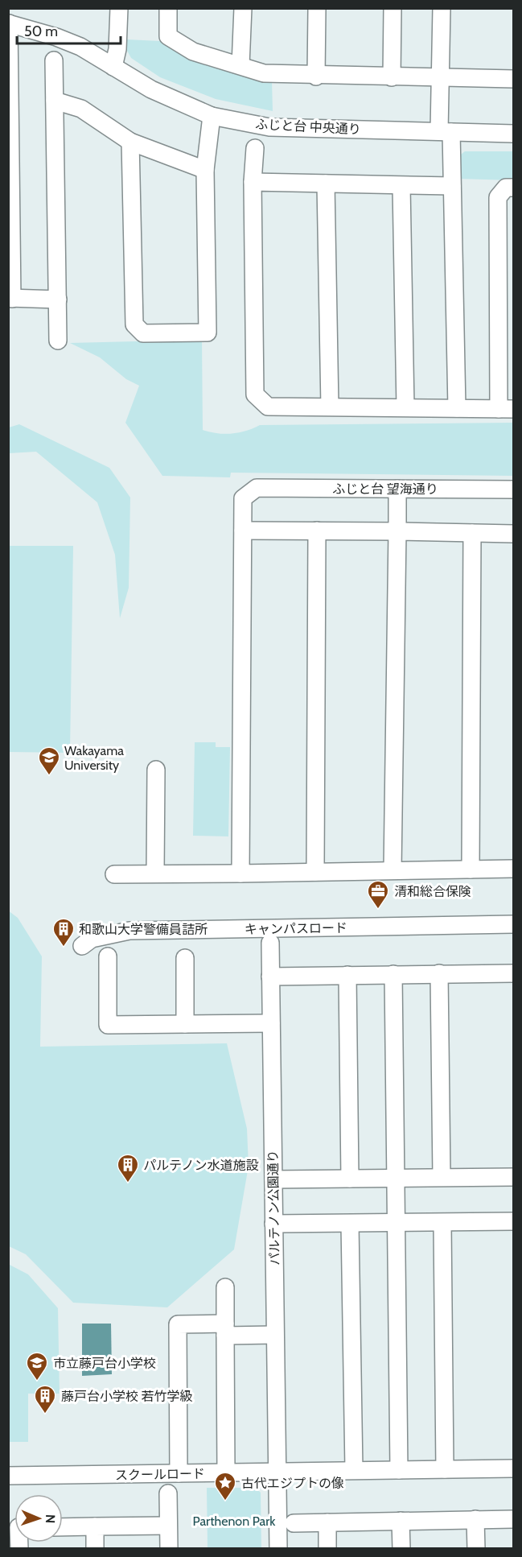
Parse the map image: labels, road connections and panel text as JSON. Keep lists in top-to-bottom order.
{
  "streets": {
    "street": [
      "ふじと台 中央通り",
      "ふじと台 望海通り",
      "キャンパスロード",
      "パルテノン公園通り",
      "スクールロード"
    ]
  },
  "crossings": [
    ["パルテノン公園通り", "スクールロード"]
  ],
  "parks": ["Parthenon Park"],
  "places": {
    "school or university": ["Wakayama University", "市立藤戸台小学校"],
    "office": ["清和総合保険"],
    "building": ["和歌山大学警備員詰所", "パルテノン水道施設", "藤戸台小学校 若竹学級"],
    "place": ["古代エジプトの像"]
  },
  "scale_bar": "50 m",
  "north": "right"
}
